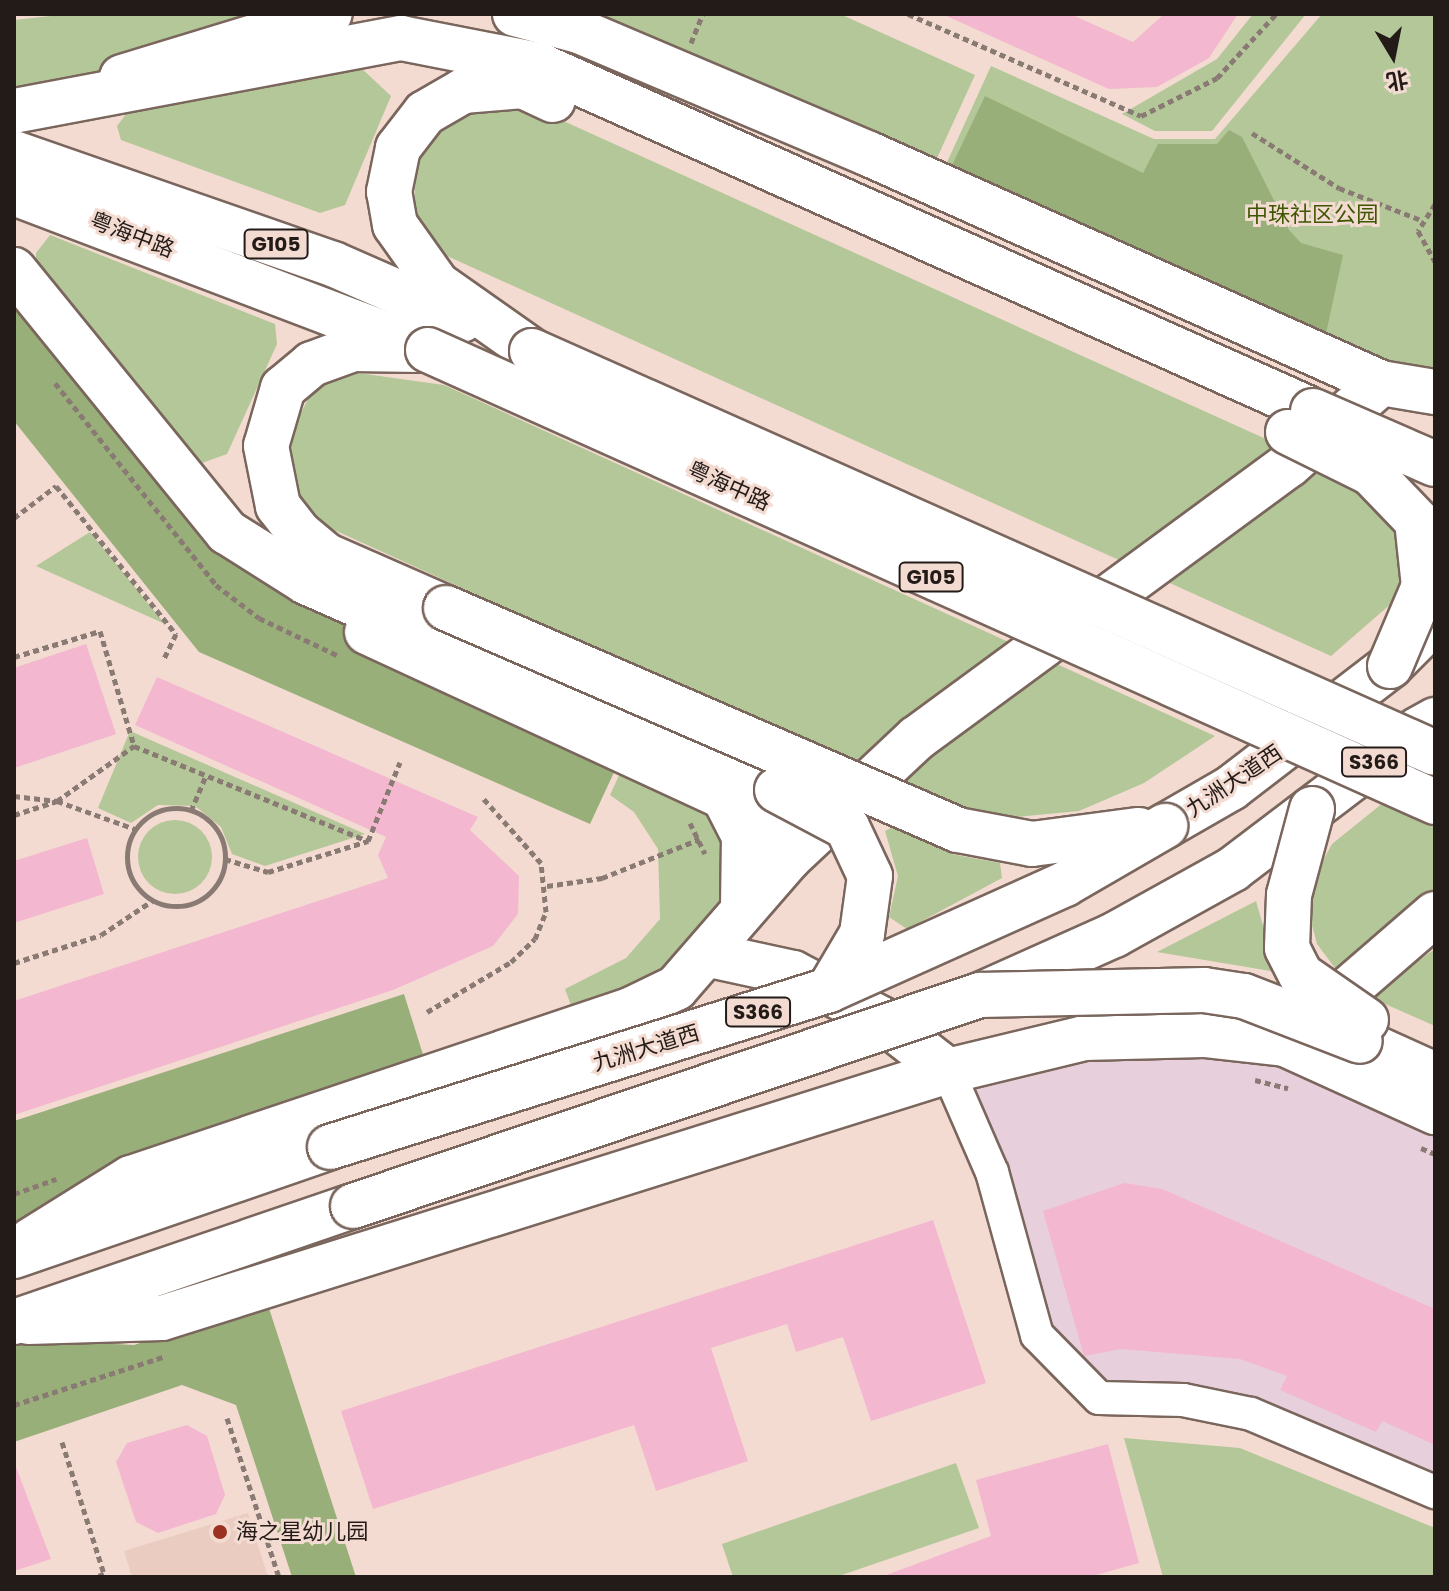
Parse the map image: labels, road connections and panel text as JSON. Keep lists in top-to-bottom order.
{
  "streets": {
    "main road": [
      "粤海中路",
      "G105",
      "S366",
      "九洲大道西"
    ]
  },
  "crossings": [
    ["粤海中路", "S366"]
  ],
  "parks": ["中珠社区公园"],
  "places": ["海之星幼儿园"],
  "north": "bottom"
}
